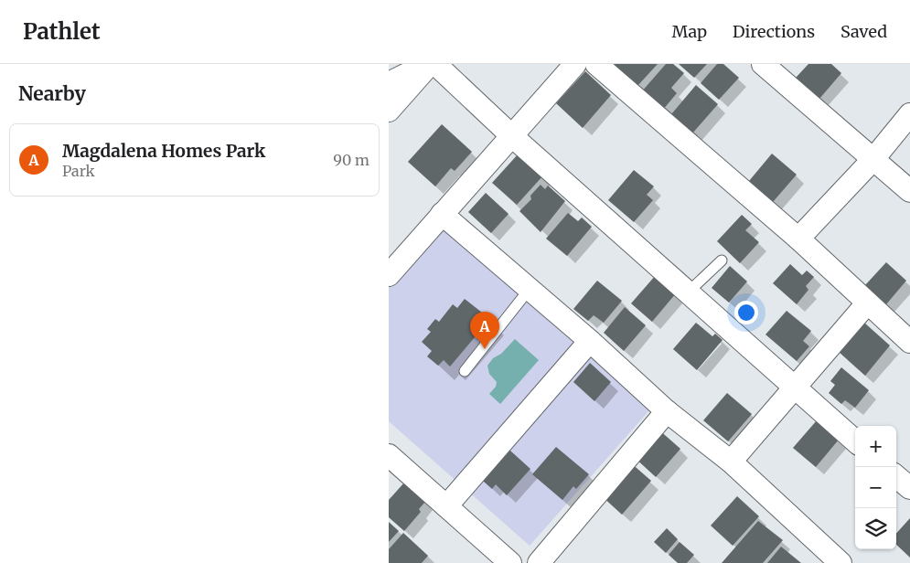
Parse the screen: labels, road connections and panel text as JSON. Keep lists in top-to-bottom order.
{
  "page": {
    "header": "Pathlet",
    "nav": ["Map", "Directions", "Saved"],
    "heading": "Nearby",
    "list": [
      {
        "mark": "A",
        "name": "Magdalena Homes Park",
        "note": "Park",
        "value": "90 m"
      }
    ],
    "pins": "A",
    "map_buttons": ["+", "−"]
  }
}
